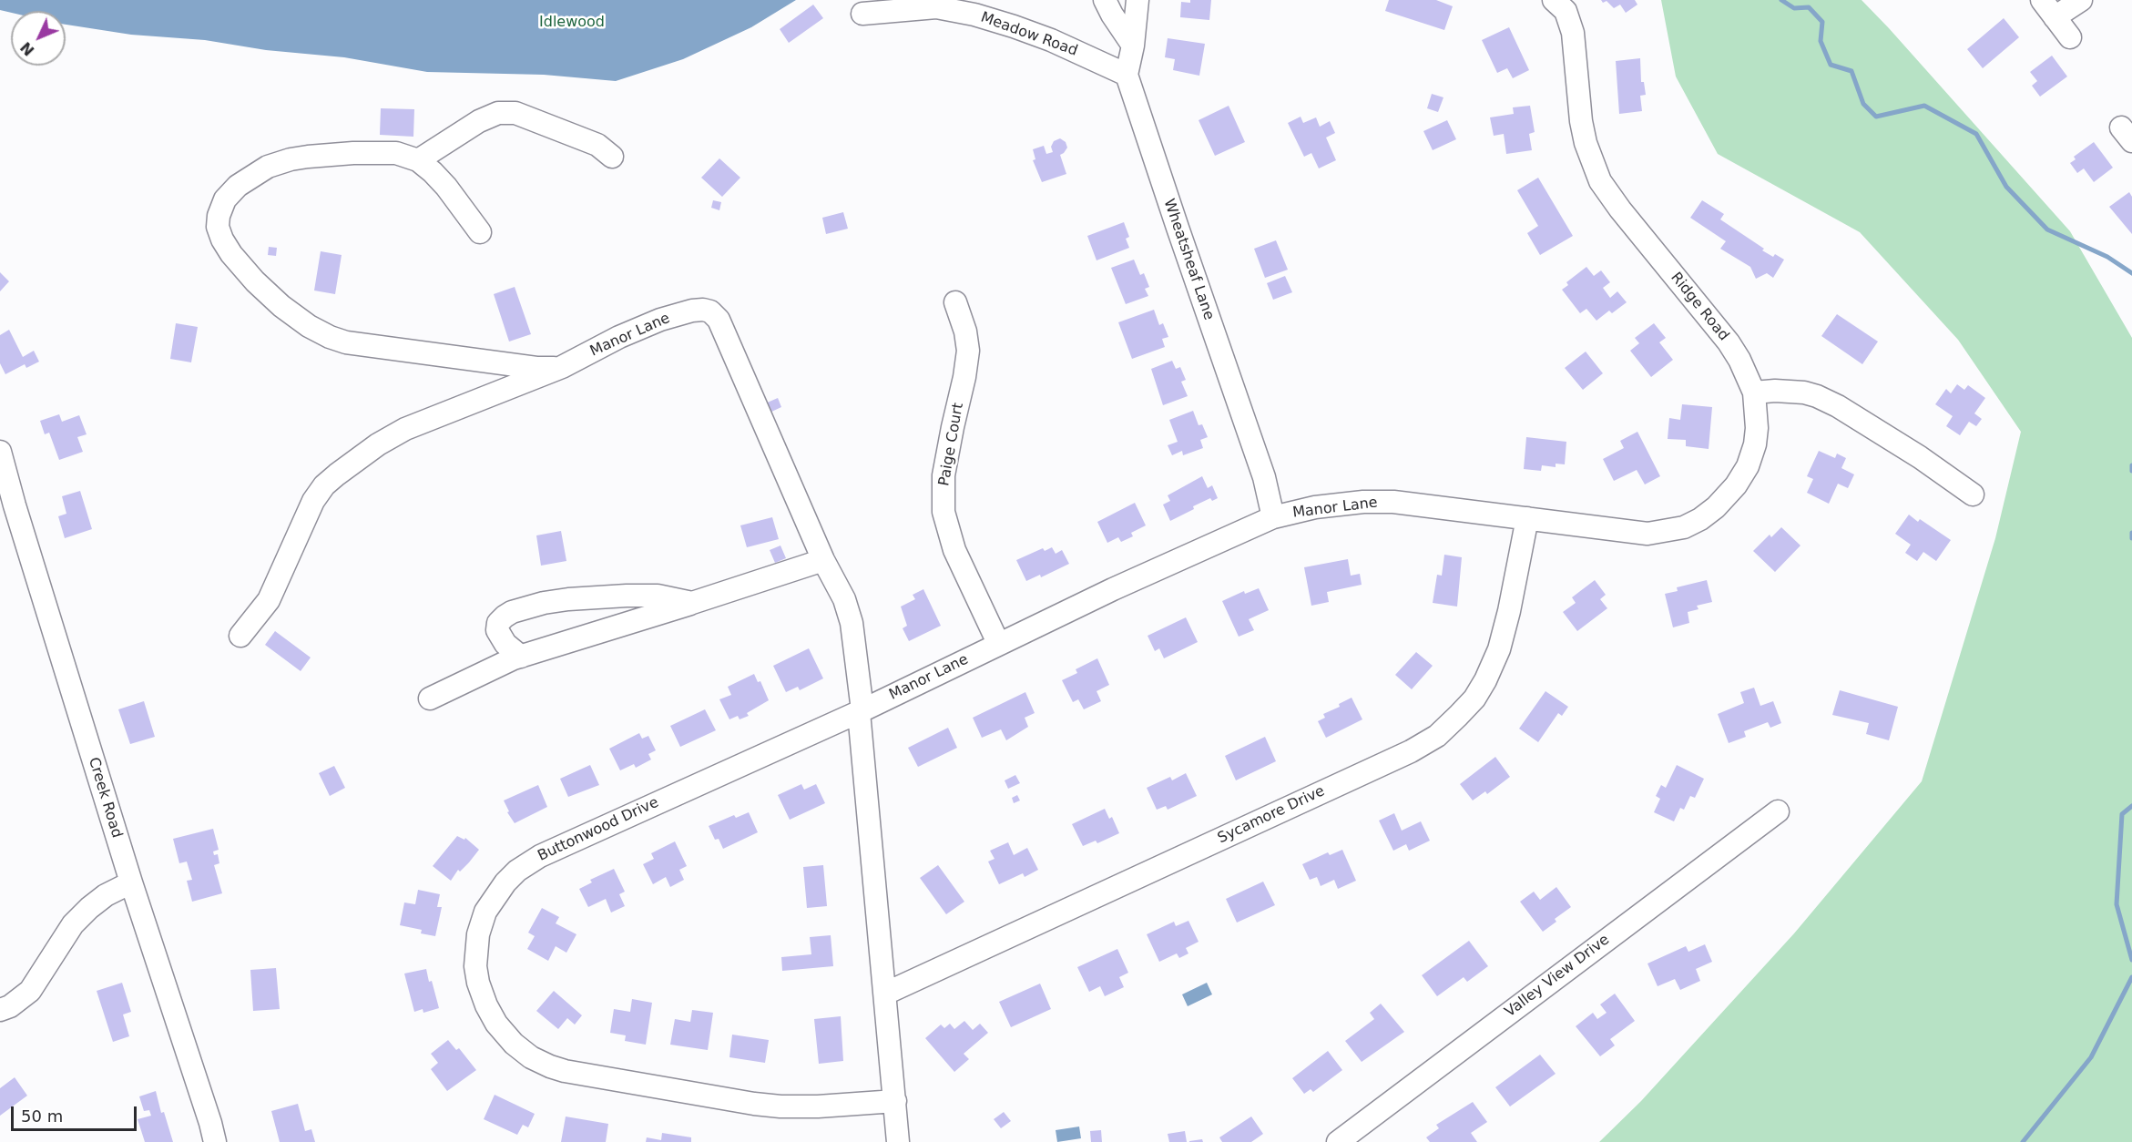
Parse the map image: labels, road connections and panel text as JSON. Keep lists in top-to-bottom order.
{
  "streets": {
    "street": [
      "Meadow Road",
      "Wheatsheaf Lane",
      "Ridge Road",
      "Manor Lane",
      "Paige Court",
      "Creek Road",
      "Sycamore Drive",
      "Buttonwood Drive",
      "Valley View Drive"
    ]
  },
  "crossings": [
    ["Meadow Road", "Wheatsheaf Lane"],
    ["Wheatsheaf Lane", "Manor Lane"],
    ["Ridge Road", "Manor Lane"],
    ["Manor Lane", "Paige Court"],
    ["Manor Lane", "Sycamore Drive"],
    ["Manor Lane", "Buttonwood Drive"]
  ],
  "parks": ["Idlewood"],
  "scale_bar": "50 m",
  "north": "bottom left"
}
